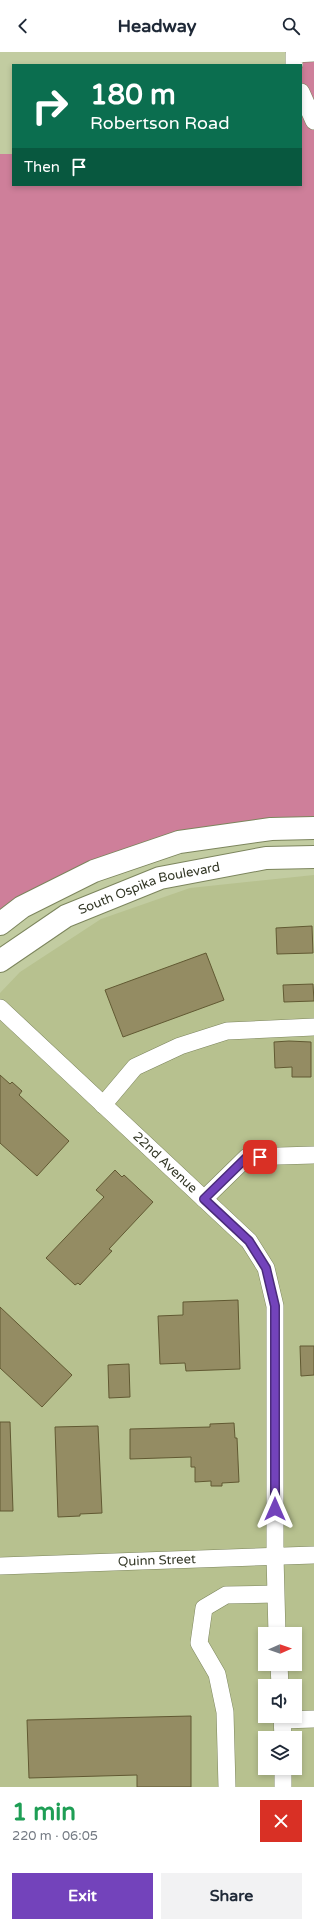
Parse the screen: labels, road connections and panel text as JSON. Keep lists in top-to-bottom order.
{
  "streets": {
    "main road": ["South Ospika Boulevard"],
    "street": ["22nd Avenue", "Quinn Street"]
  },
  "crossings": [
    ["22nd Avenue", "Quinn Street"]
  ],
  "north": "right",
  "page": {
    "header": "Headway",
    "turn": ["180 m", "Robertson Road"],
    "then": "Then",
    "heading": ["1 min", "220 m · 06:05"],
    "buttons": ["Exit", "Share"]
  }
}
